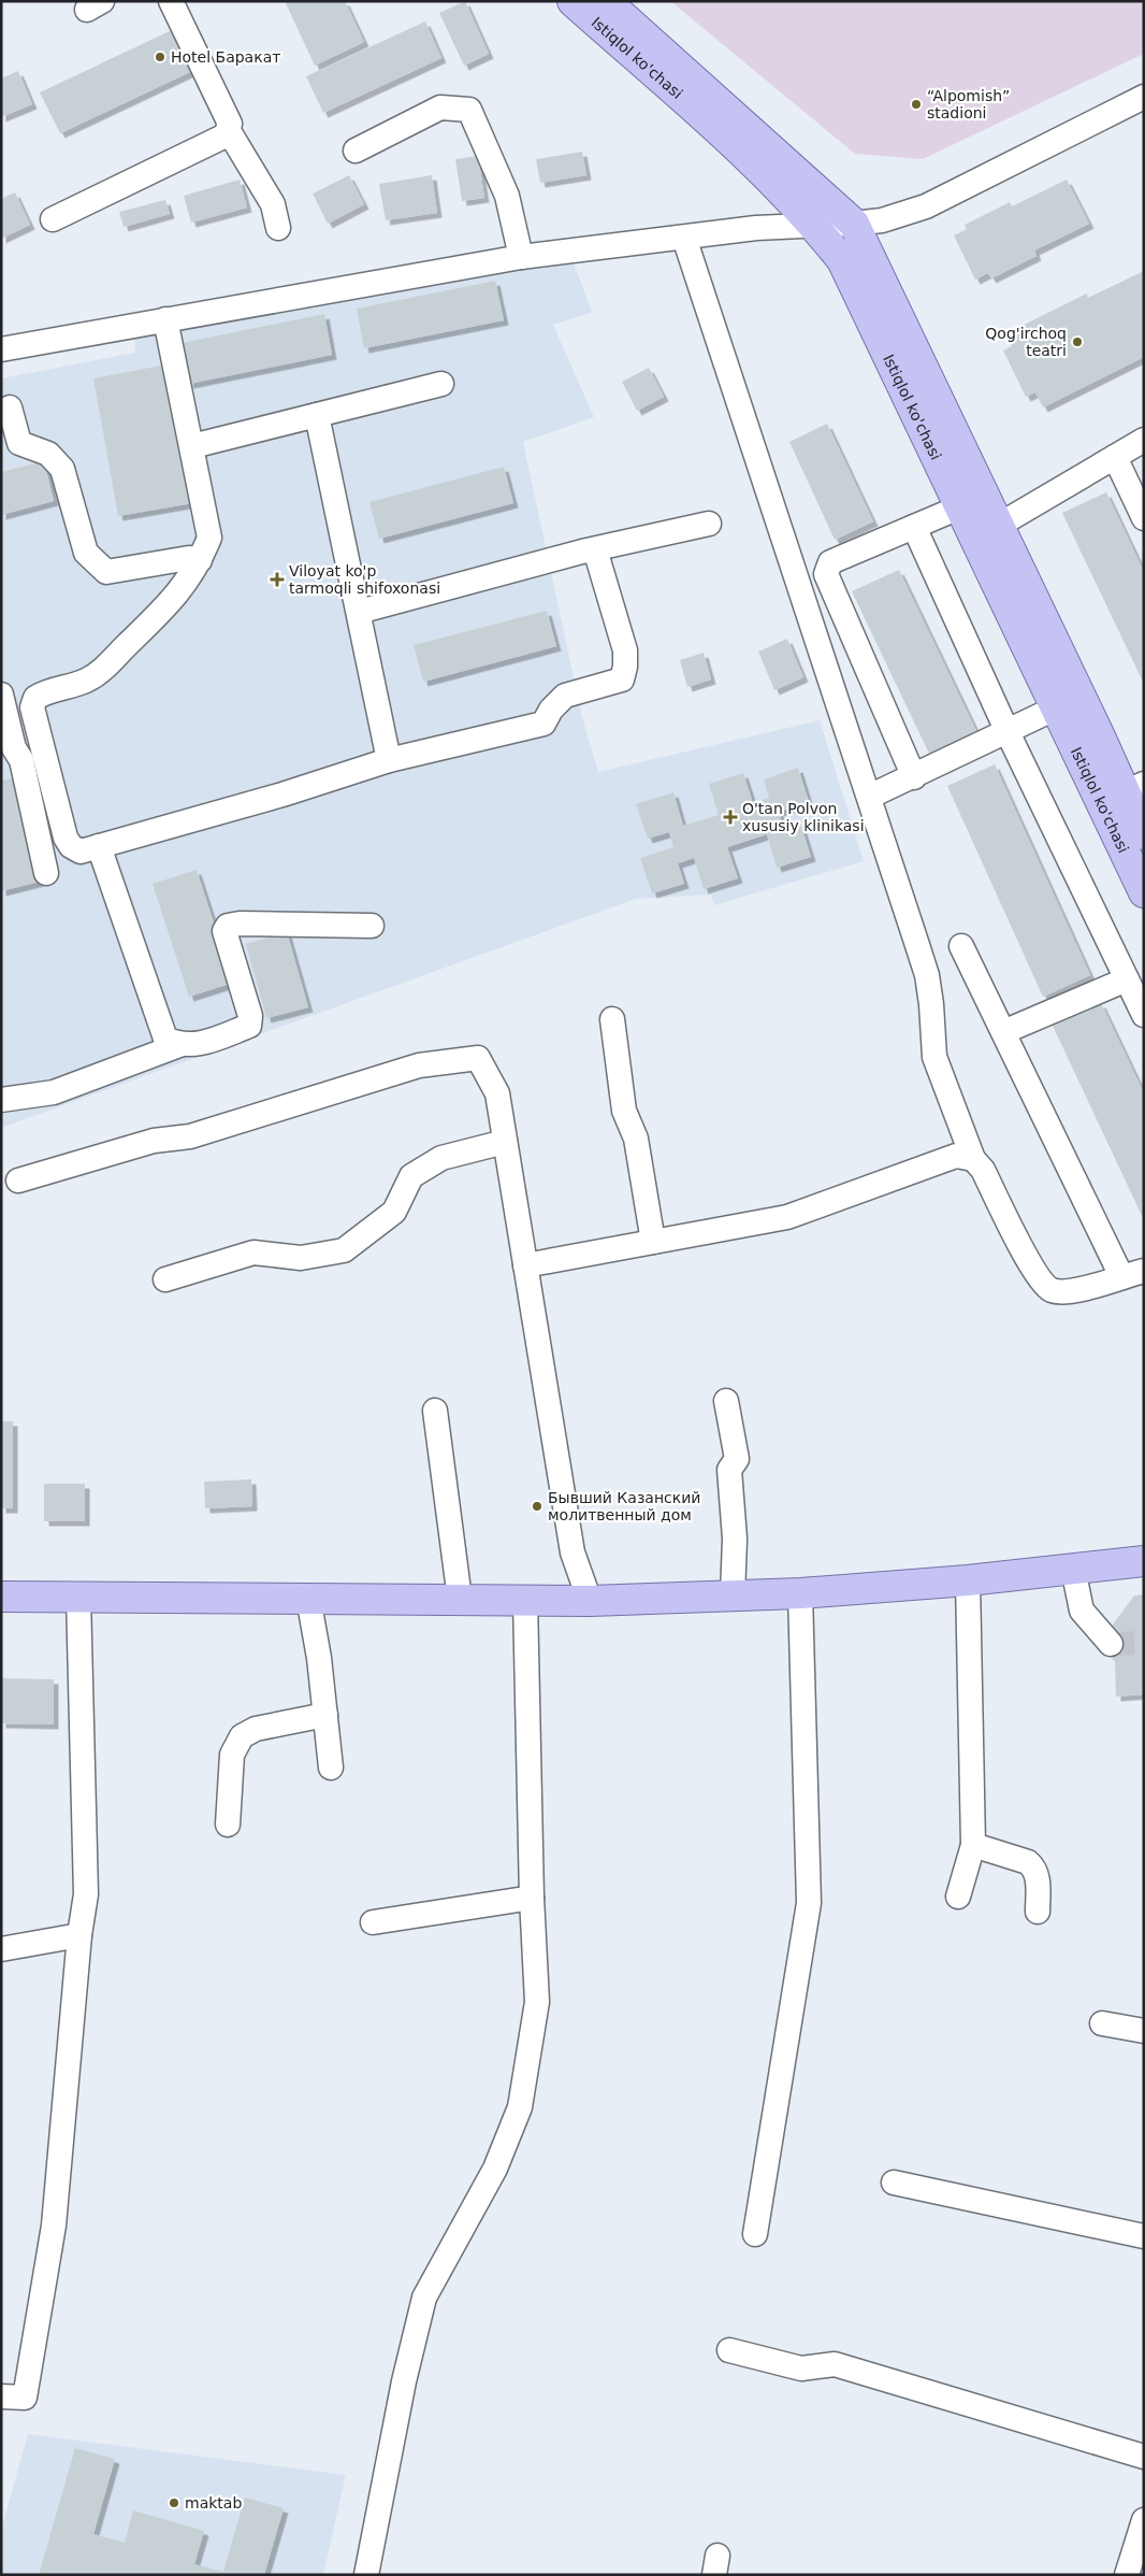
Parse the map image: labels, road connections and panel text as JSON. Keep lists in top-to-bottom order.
{
  "streets": {
    "main road": ["Istiqlol ko'chasi"]
  },
  "places": {
    "other": [
      "Hotel Баракат",
      "“Alpomish” stadioni",
      "Qog'irchoq teatri",
      "Бывший Казанский молитвенный дом",
      "maktab"
    ],
    "health": ["Viloyat ko'p tarmoqli shifoxonasi", "O'tan Polvon xususiy klinikasi"]
  }
}
